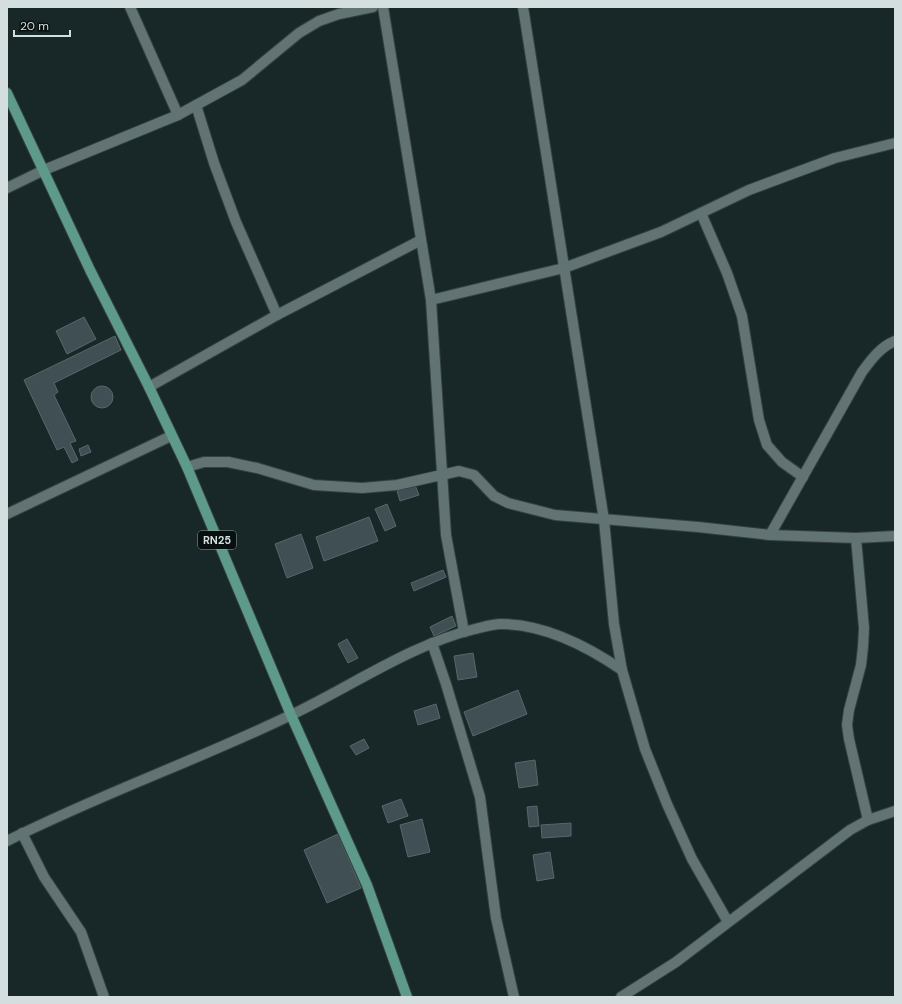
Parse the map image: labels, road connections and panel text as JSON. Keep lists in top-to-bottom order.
{
  "streets": {
    "main road": ["RN25"]
  },
  "scale_bar": "20 m"
}
